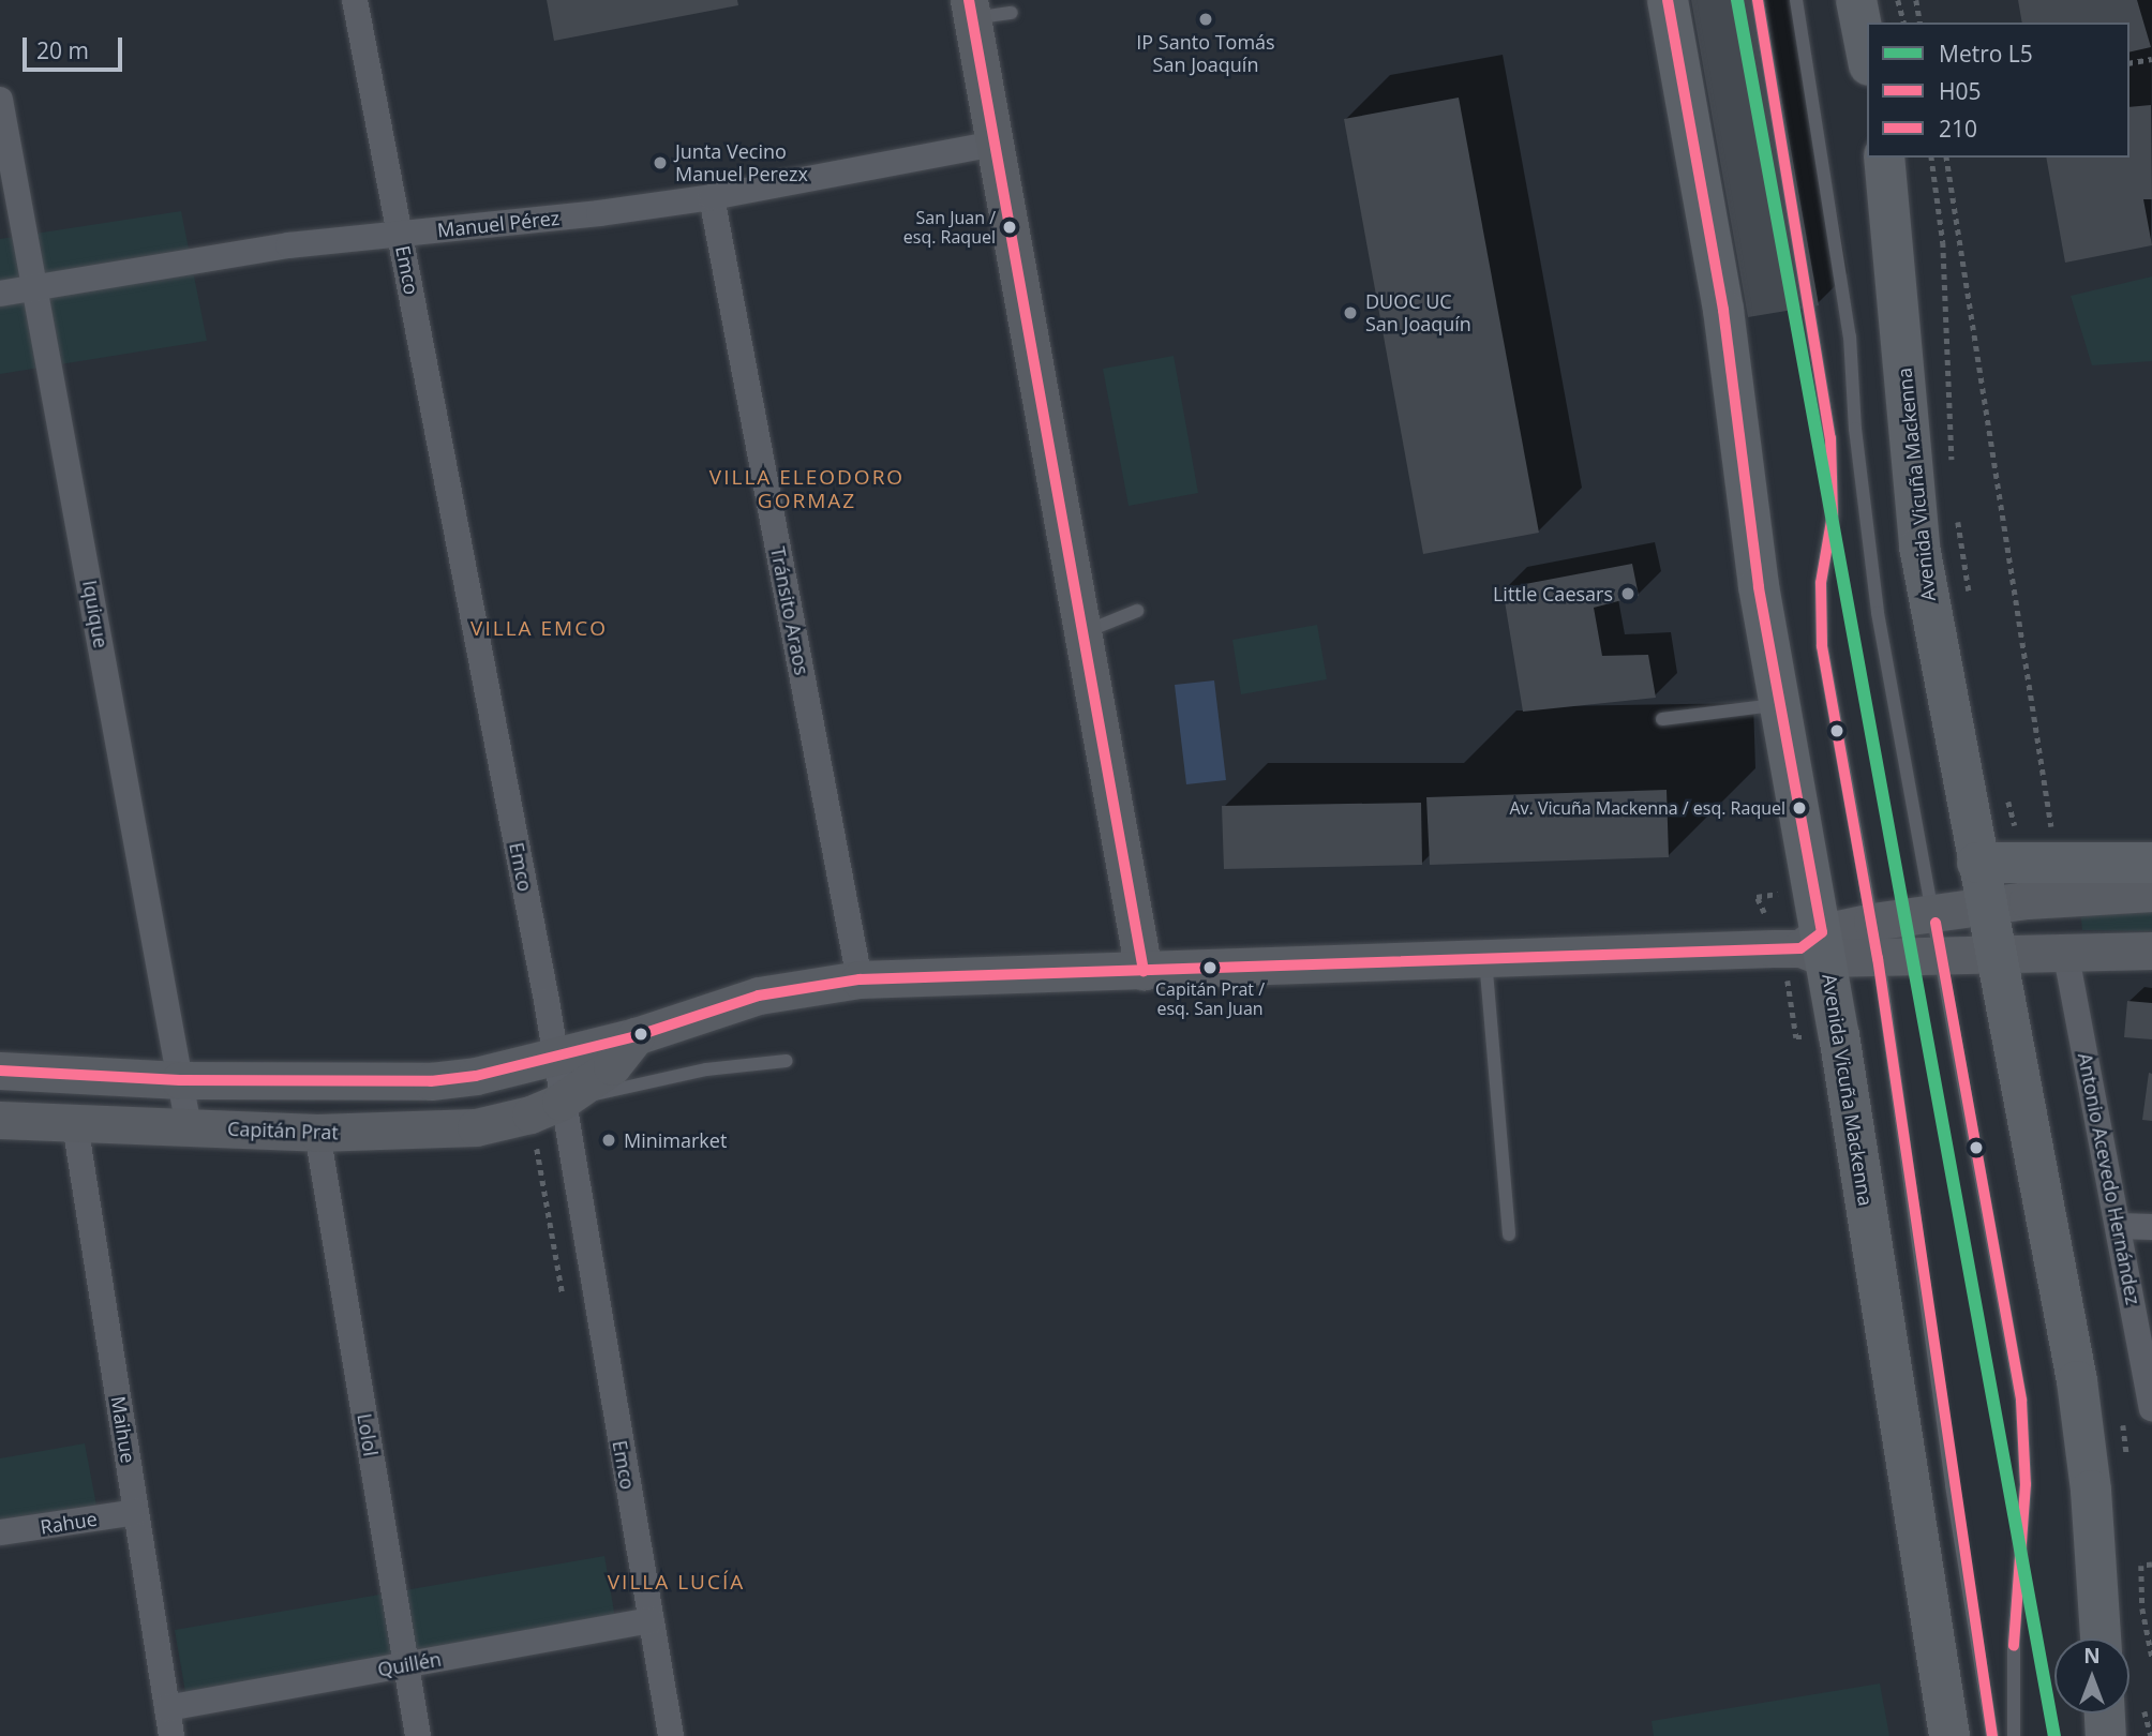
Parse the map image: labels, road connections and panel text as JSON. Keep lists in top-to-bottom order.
{
  "streets": {
    "main road": ["Avenida Vicuña Mackenna"],
    "street": [
      "Manuel Pérez",
      "Emco",
      "Tránsito Araos",
      "Iquique",
      "Capitán Prat",
      "Antonio Acevedo Hernández",
      "Maihue",
      "Lolol",
      "Rahue",
      "Quillén"
    ]
  },
  "crossings": [
    ["Manuel Pérez", "Emco"],
    ["Manuel Pérez", "Tránsito Araos"],
    ["Manuel Pérez", "Iquique"],
    ["Emco", "Capitán Prat"],
    ["Emco", "Quillén"],
    ["Iquique", "Capitán Prat"],
    ["Capitán Prat", "Maihue"],
    ["Capitán Prat", "Lolol"],
    ["Maihue", "Rahue"],
    ["Maihue", "Quillén"],
    ["Lolol", "Quillén"]
  ],
  "districts": ["VILLA ELEODORO GORMAZ", "VILLA EMCO", "VILLA LUCÍA"],
  "places": [
    "IP Santo Tomás San Joaquín",
    "Junta Vecino Manuel Perezx",
    "San Juan / esq. Raquel",
    "DUOC UC San Joaquín",
    "Little Caesars",
    "Av. Vicuña Mackenna / esq. Raquel",
    "Capitán Prat / esq. San Juan",
    "Minimarket"
  ],
  "lines": ["metro line L5", "transit line H05", "transit line 210"],
  "legend": ["Metro L5", "H05", "210"],
  "scale_bar": "20 m",
  "north": "top"
}
